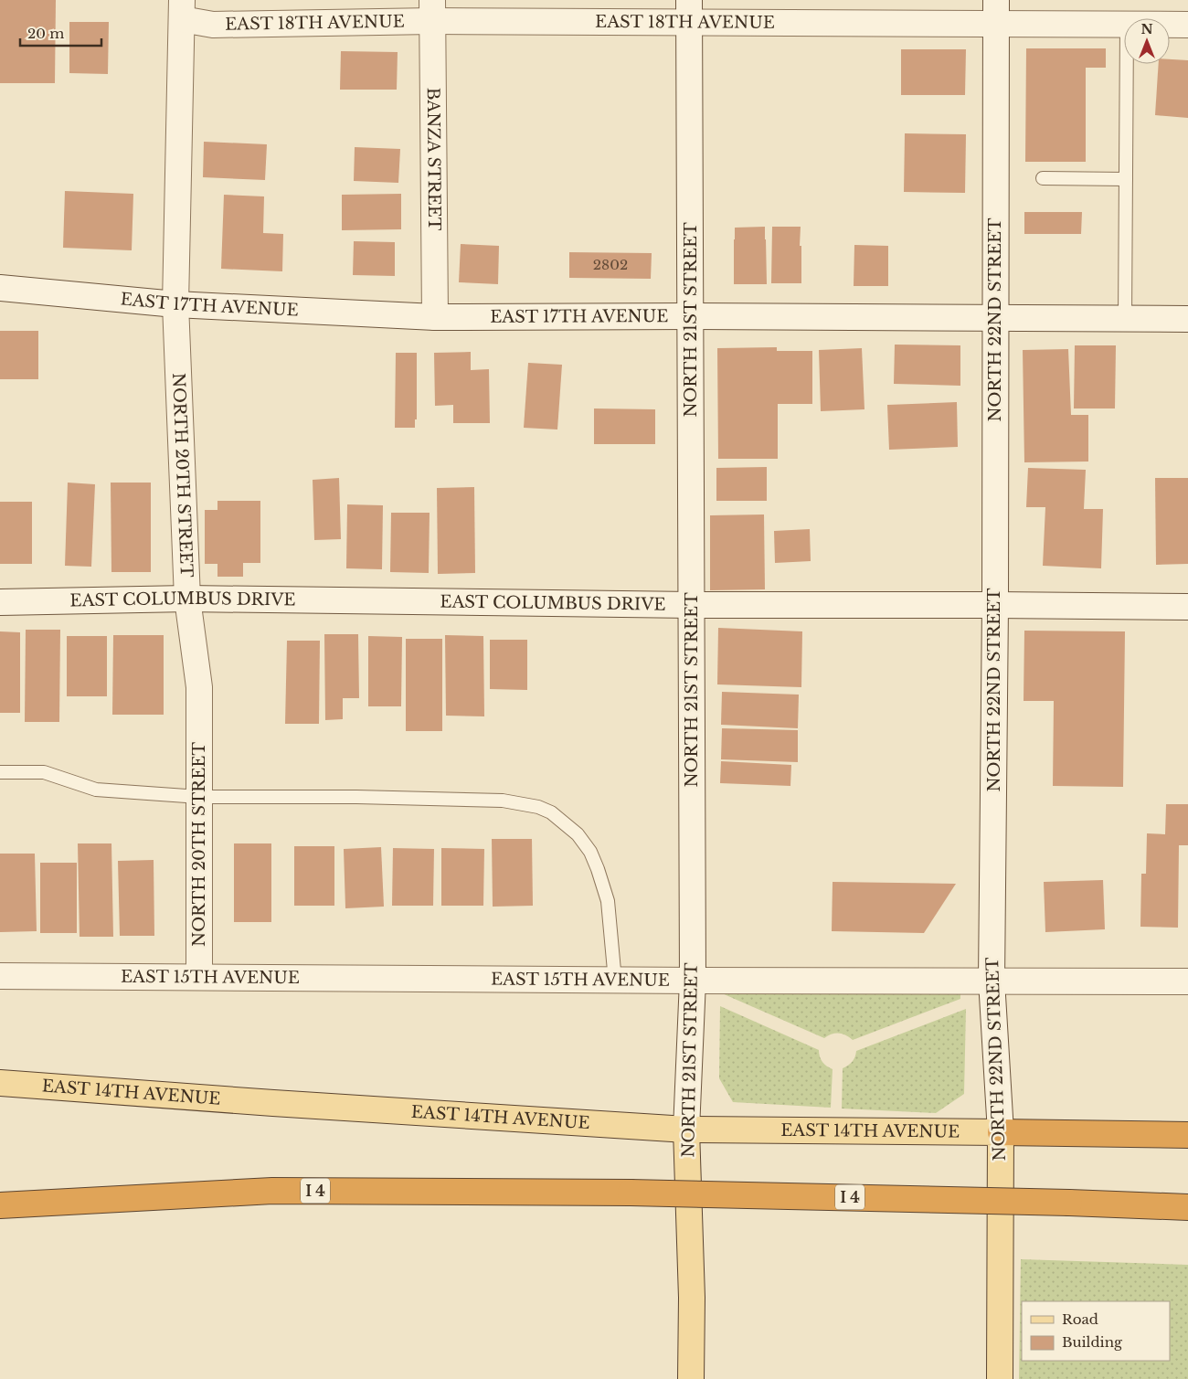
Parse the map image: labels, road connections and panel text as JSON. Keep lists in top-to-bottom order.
{
  "streets": {
    "highway": ["I 4"],
    "main road": [
      "EAST 18TH AVENUE",
      "BANZA STREET",
      "EAST 17TH AVENUE",
      "NORTH 21ST STREET",
      "NORTH 22ND STREET",
      "NORTH 20TH STREET",
      "EAST COLUMBUS DRIVE",
      "EAST 15TH AVENUE",
      "EAST 14TH AVENUE"
    ]
  },
  "crossings": [
    ["EAST 18TH AVENUE", "BANZA STREET"],
    ["EAST 18TH AVENUE", "NORTH 21ST STREET"],
    ["EAST 18TH AVENUE", "NORTH 22ND STREET"],
    ["EAST 18TH AVENUE", "NORTH 20TH STREET"],
    ["BANZA STREET", "EAST 17TH AVENUE"],
    ["EAST 17TH AVENUE", "NORTH 21ST STREET"],
    ["EAST 17TH AVENUE", "NORTH 22ND STREET"],
    ["EAST 17TH AVENUE", "NORTH 20TH STREET"],
    ["NORTH 21ST STREET", "EAST COLUMBUS DRIVE"],
    ["NORTH 21ST STREET", "EAST 15TH AVENUE"],
    ["NORTH 21ST STREET", "EAST 14TH AVENUE"],
    ["NORTH 22ND STREET", "EAST COLUMBUS DRIVE"],
    ["NORTH 22ND STREET", "EAST 15TH AVENUE"],
    ["NORTH 22ND STREET", "EAST 14TH AVENUE"],
    ["NORTH 20TH STREET", "EAST COLUMBUS DRIVE"],
    ["NORTH 20TH STREET", "EAST 15TH AVENUE"]
  ],
  "house_numbers": ["2802"],
  "legend": ["Road", "Building"],
  "scale_bar": "20 m",
  "north": "top"
}
